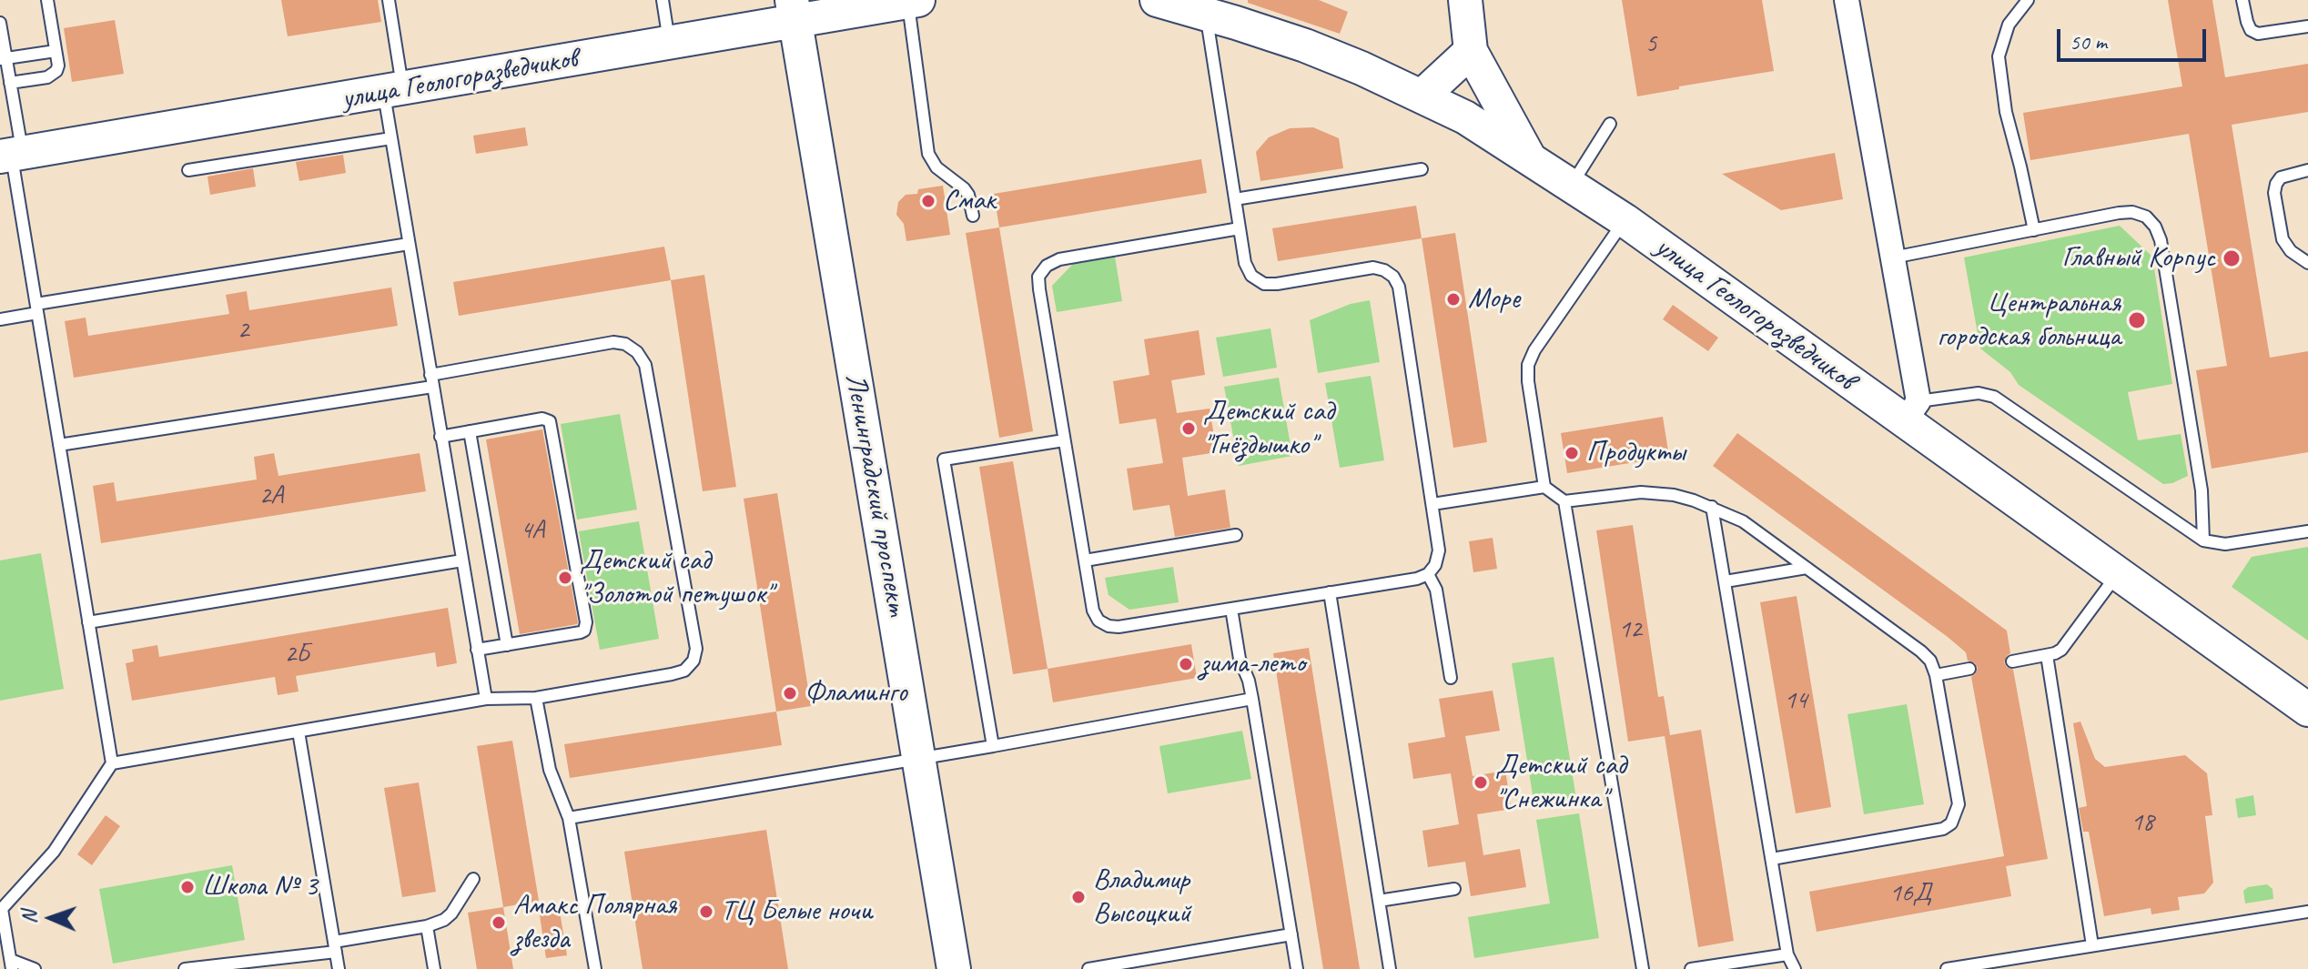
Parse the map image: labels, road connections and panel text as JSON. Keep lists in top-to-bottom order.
{
  "streets": {
    "main road": ["улица Геологоразведчиков", "Ленинградский проспект"]
  },
  "crossings": [
    ["улица Геологоразведчиков", "Ленинградский проспект"]
  ],
  "places": [
    "Смак",
    "Главный Корпус",
    "Море",
    "Центральная городская больница",
    "Детский сад \"Гнёздышко\"",
    "Продукты",
    "Детский сад \"Золотой петушок\"",
    "зима-лето",
    "Фламинго",
    "Детский сад \"Снежинка\"",
    "Школа № 3",
    "Владимир Высоцкий",
    "ТЦ Белые ночи",
    "Амакс Полярная звезда"
  ],
  "house_numbers": [
    "5",
    "2",
    "2А",
    "4А",
    "12",
    "2Б",
    "14",
    "18",
    "16Д"
  ],
  "scale_bar": "50 m",
  "north": "left"
}
